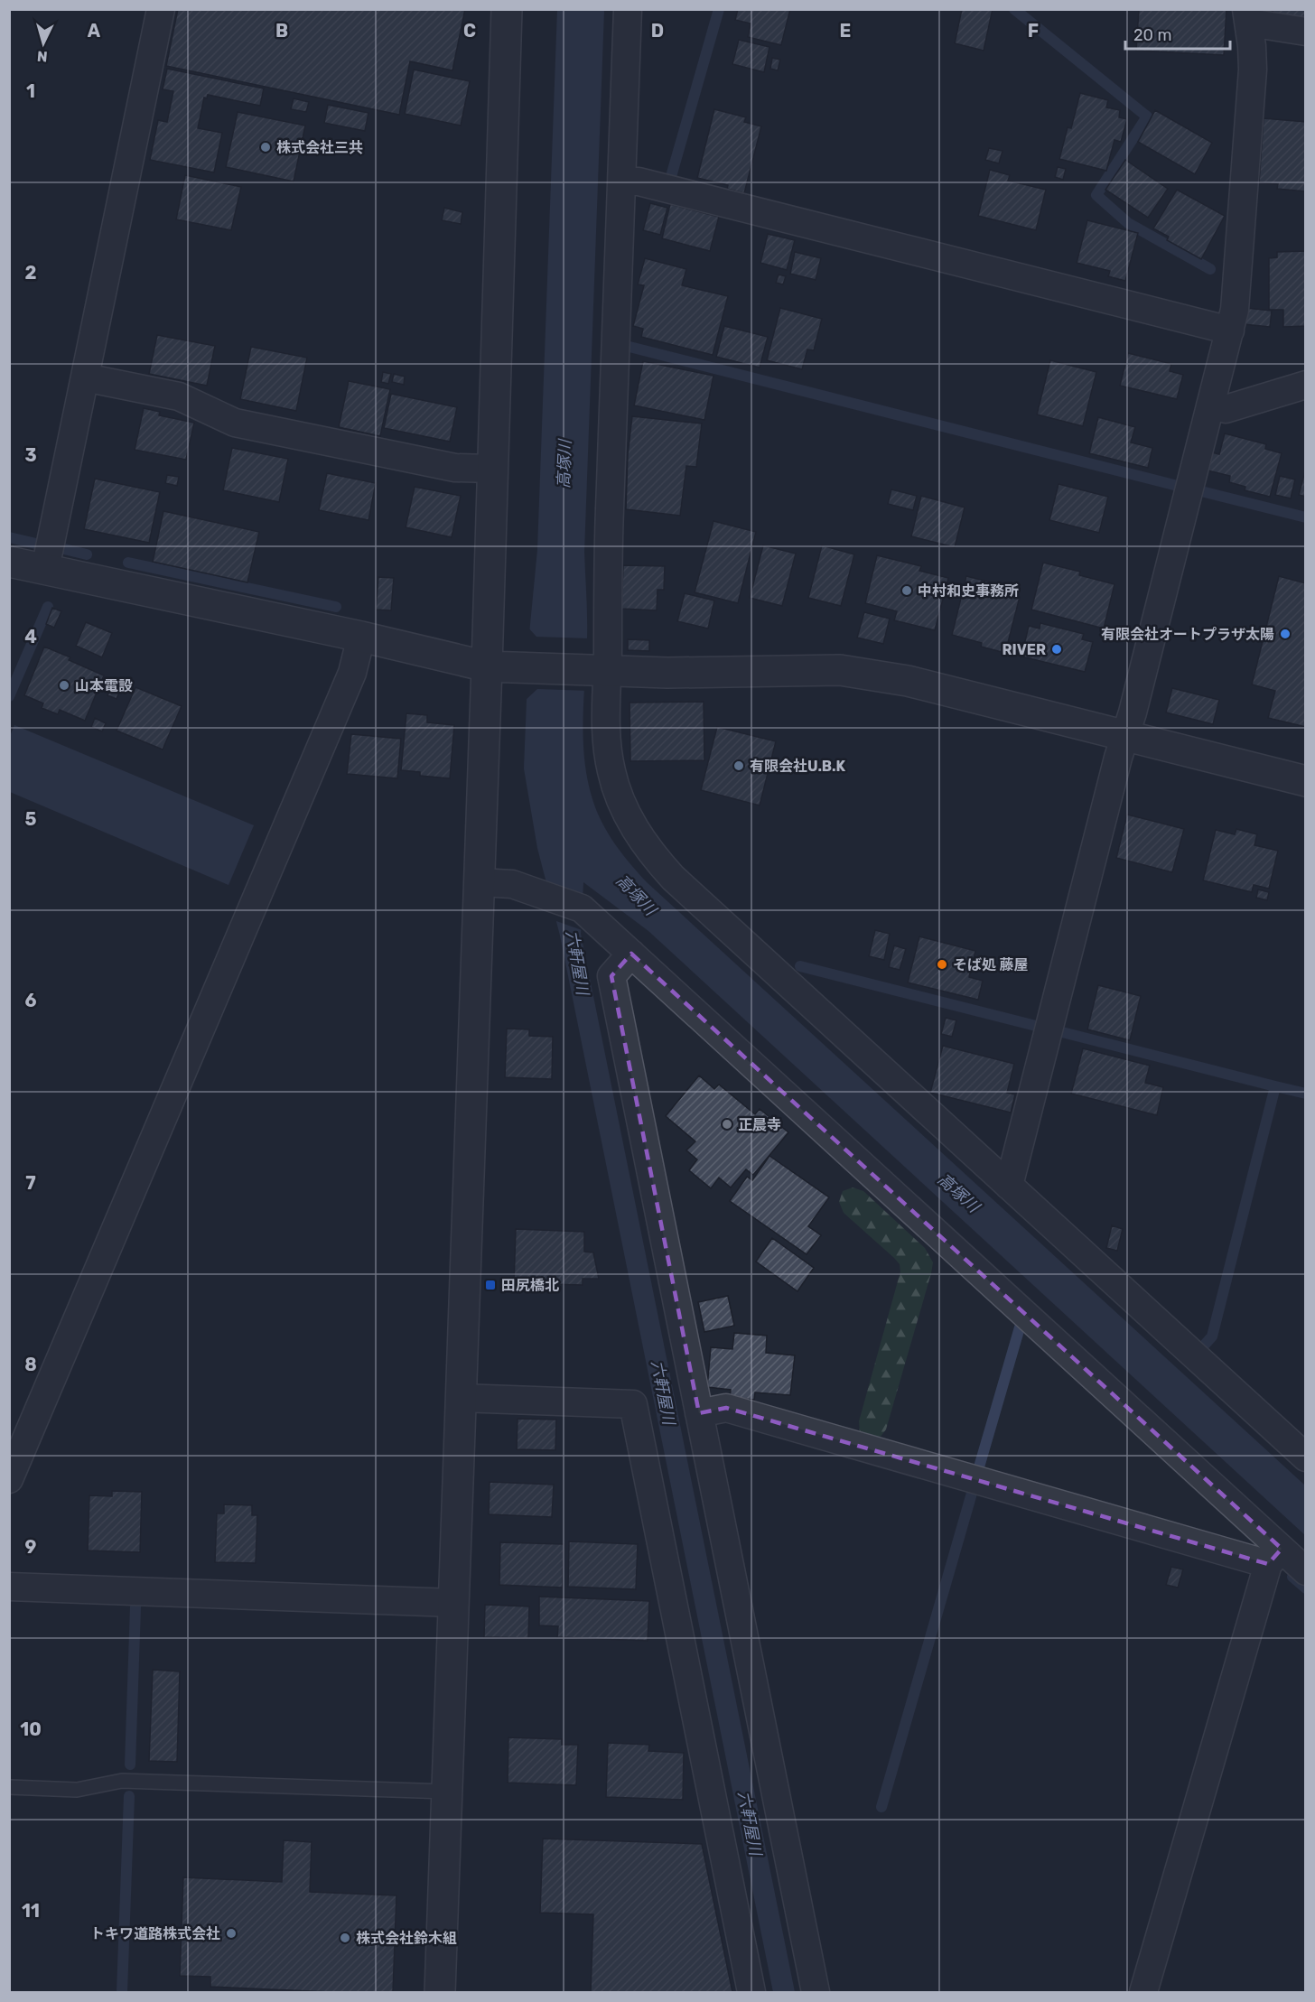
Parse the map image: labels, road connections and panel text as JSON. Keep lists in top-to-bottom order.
{
  "water": ["高塚川", "六軒屋川"],
  "places": {
    "other": [
      "株式会社三共",
      "中村和史事務所",
      "有限会社オートプラザ太陽",
      "RIVER",
      "山本電設",
      "有限会社U.B.K",
      "そば処 藤屋",
      "正晨寺",
      "トキワ道路株式会社",
      "株式会社鈴木組"
    ],
    "transit": ["田尻橋北"]
  },
  "scale_bar": "20 m",
  "north": "bottom",
  "grid": {
    "columns": [
      "A",
      "B",
      "C",
      "D",
      "E",
      "F"
    ],
    "rows": [
      "1",
      "2",
      "3",
      "4",
      "5",
      "6",
      "7",
      "8",
      "9",
      "10",
      "11"
    ]
  }
}
